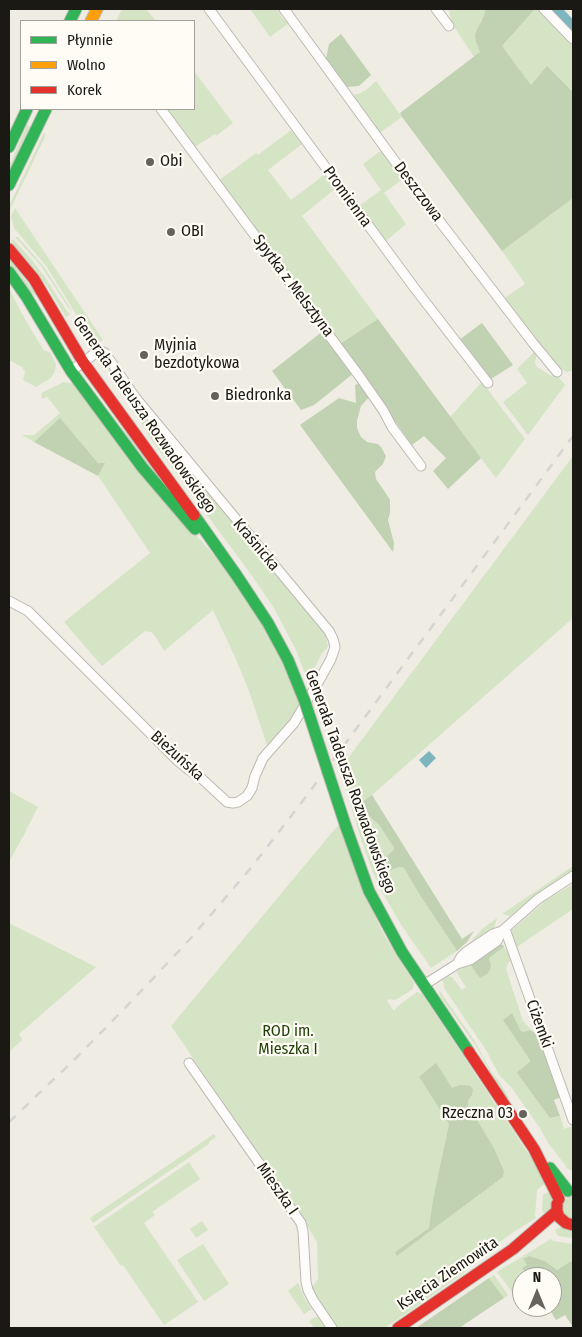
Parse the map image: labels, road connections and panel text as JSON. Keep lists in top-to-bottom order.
{
  "streets": {
    "street": [
      "Deszczowa",
      "Promienna",
      "Spytka z Melsztyna",
      "Generała Tadeusza Rozwadowskiego",
      "Kraśnicka",
      "Bieżuńska",
      "Ciżemki",
      "Mieszka I",
      "Księcia Ziemowita"
    ]
  },
  "crossings": [
    ["Generała Tadeusza Rozwadowskiego", "Kraśnicka"],
    ["Kraśnicka", "Bieżuńska"]
  ],
  "parks": ["ROD im. Mieszka I"],
  "places": [
    "Obi",
    "OBI",
    "Myjnia bezdotykowa",
    "Biedronka",
    "Rzeczna 03"
  ],
  "legend": ["Płynnie", "Wolno", "Korek"],
  "north": "top"
}
